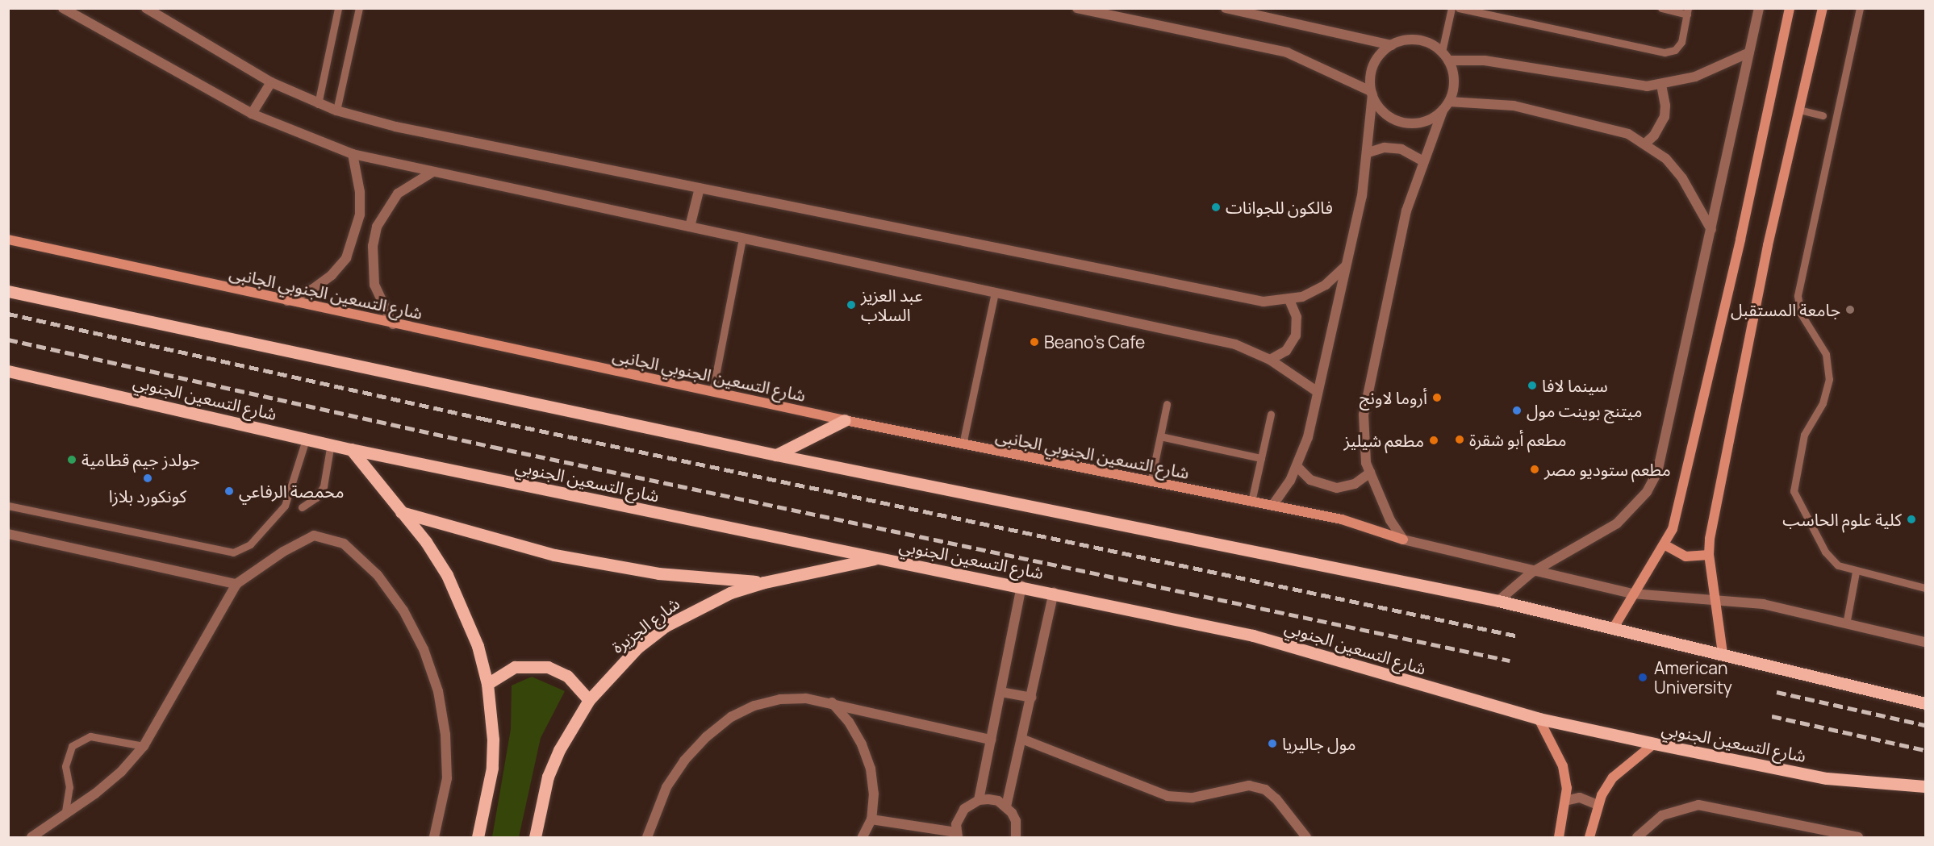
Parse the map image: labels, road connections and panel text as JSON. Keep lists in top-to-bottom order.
{
  "streets": {
    "main road": ["شارع التسعين الجنوبي", "شارع الجزيرة"],
    "street": ["شارع التسعين الجنوبي الجانبى"]
  },
  "crossings": [
    ["شارع التسعين الجنوبي", "شارع الجزيرة"]
  ],
  "places": [
    "فالكون للجوانات",
    "عبد العزيز السلاب",
    "جامعة المستقبل",
    "Beano's Cafe",
    "سينما لافا",
    "أروما لاونج",
    "ميتنج بوينت مول",
    "مطعم أبو شقرة",
    "مطعم شيليز",
    "جولدز جيم قطامية",
    "مطعم ستوديو مصر",
    "كونكورد بلازا",
    "محمصة الرفاعي",
    "كلية علوم الحاسب",
    "American University",
    "مول جاليريا"
  ]
}
